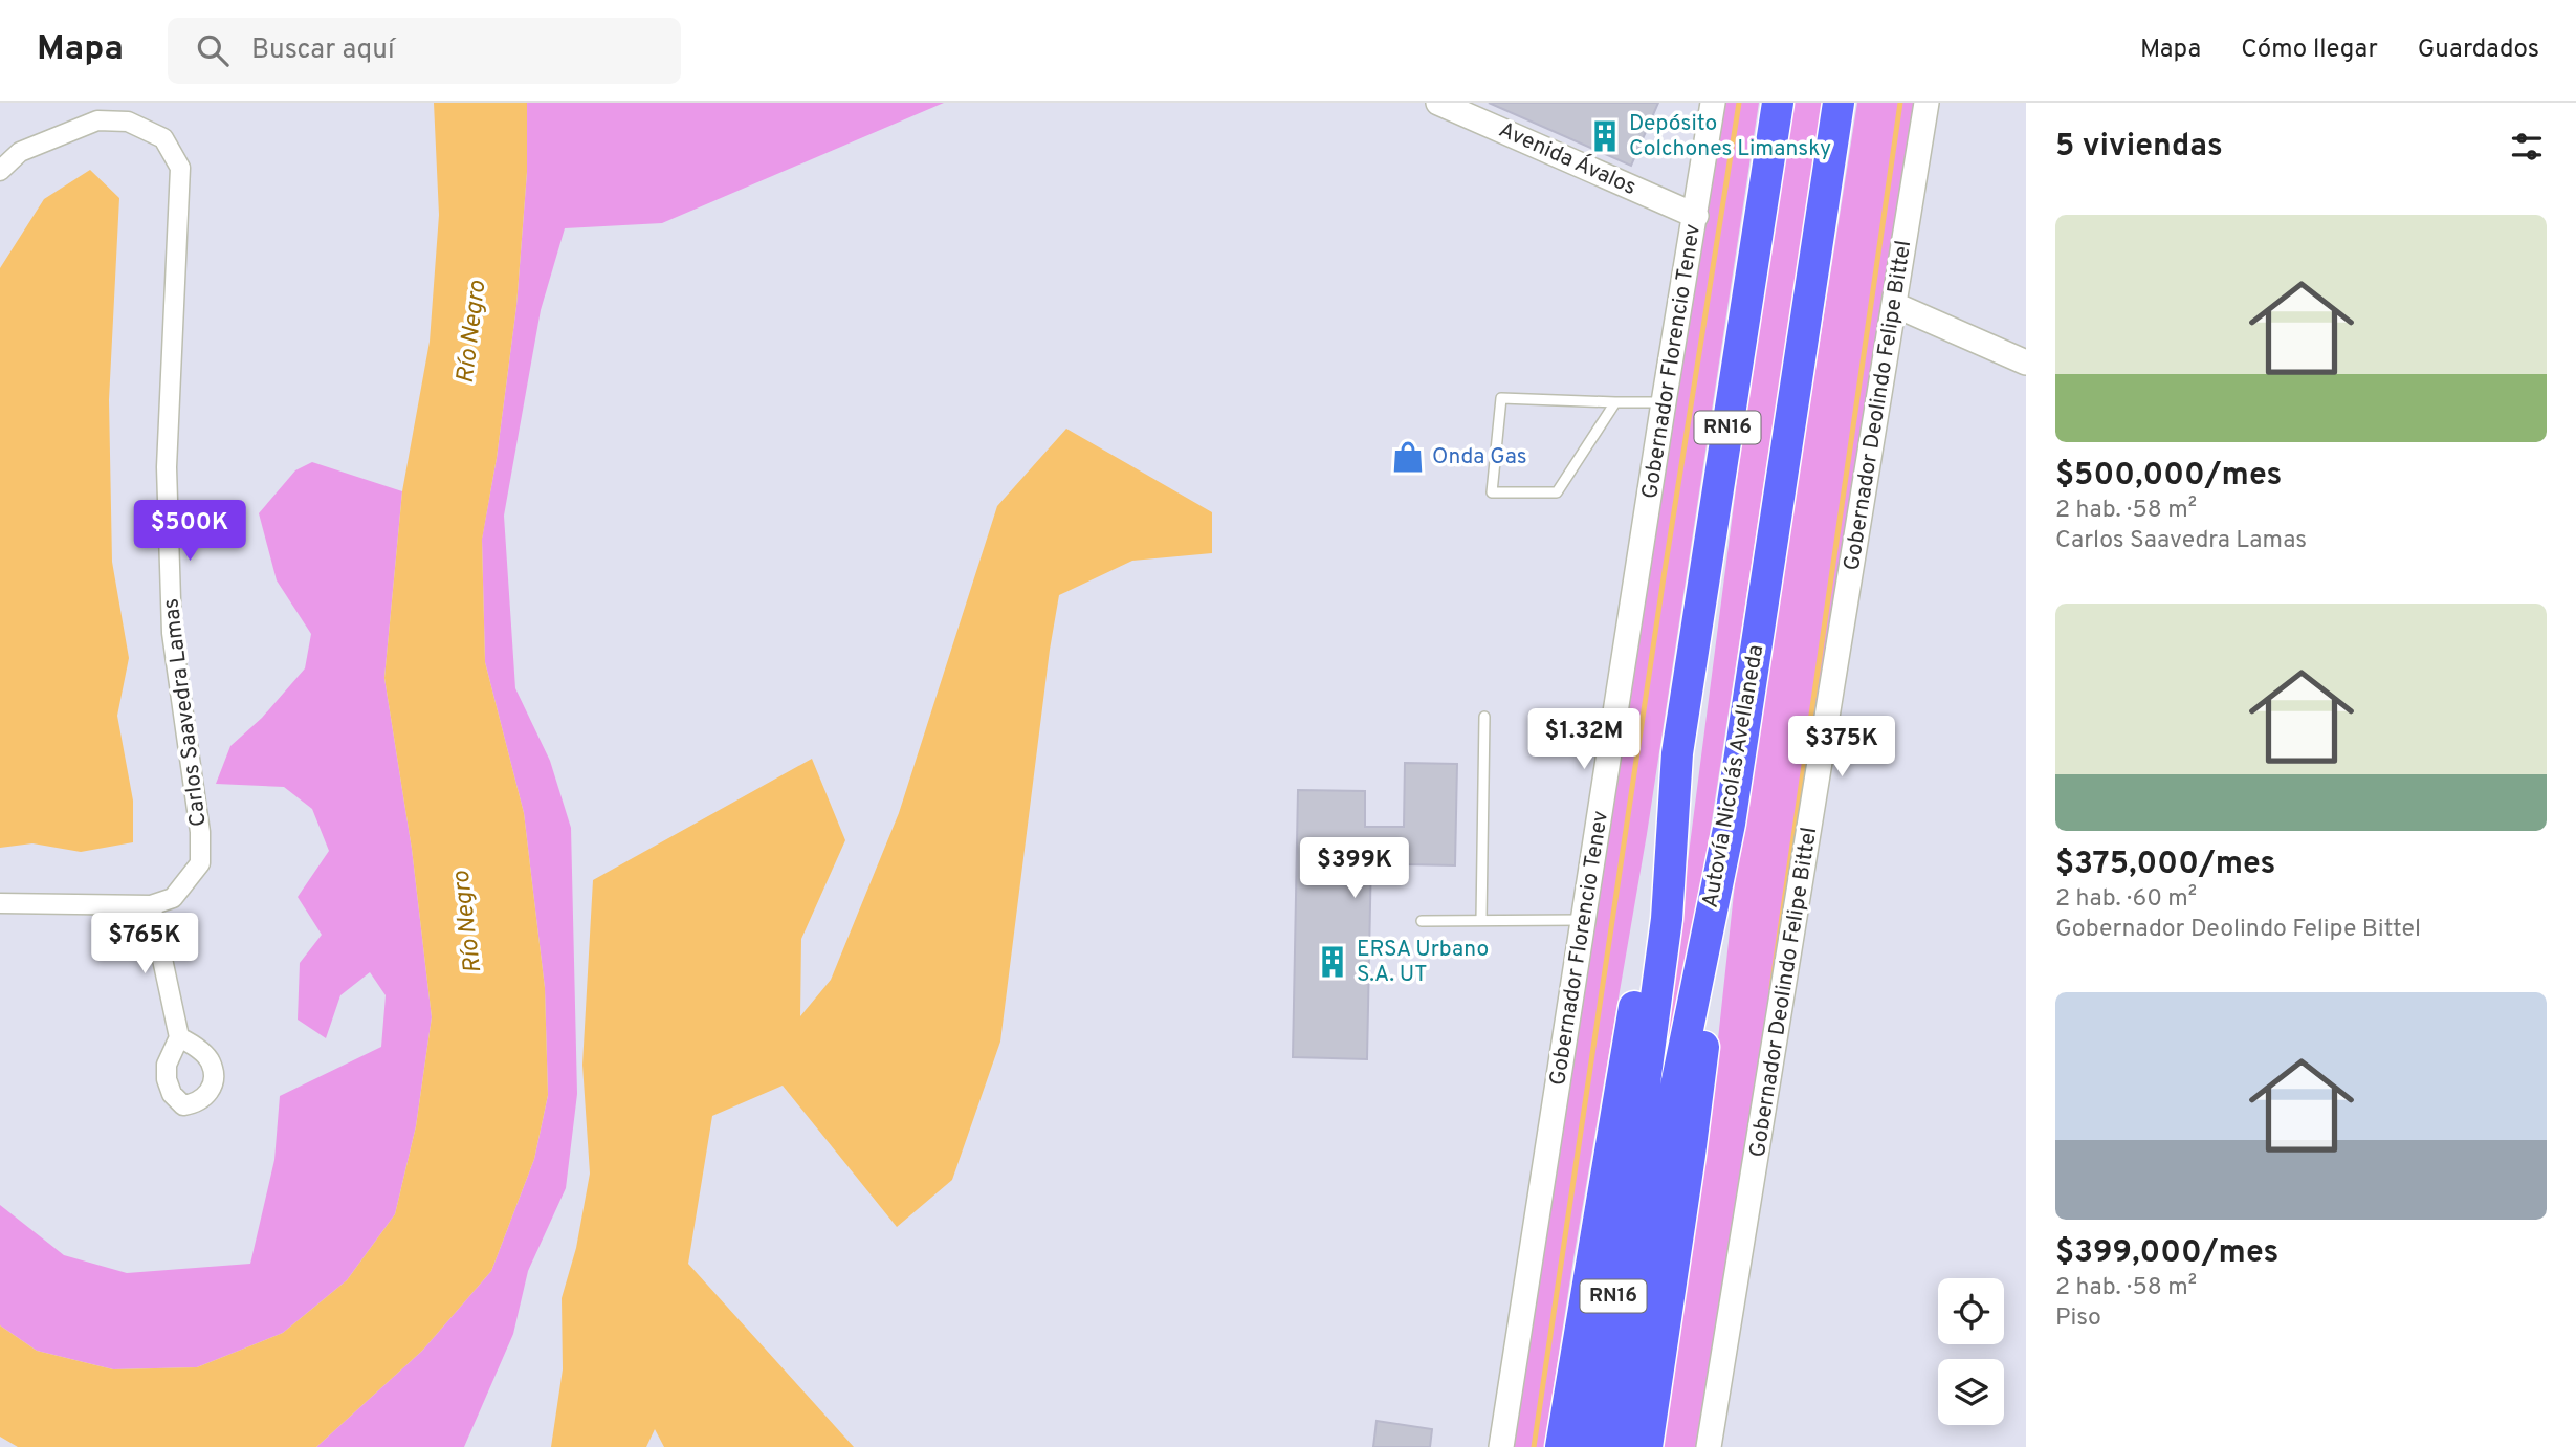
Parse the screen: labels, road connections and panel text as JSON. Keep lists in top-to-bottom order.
{
  "streets": {
    "highway": ["RN16", "Autovía Nicolás Avellaneda"],
    "street": [
      "Avenida Ávalos",
      "Gobernador Florencio Tenev",
      "Gobernador Deolindo Felipe Bittel",
      "Carlos Saavedra Lamas"
    ]
  },
  "crossings": [
    ["Avenida Ávalos", "Gobernador Florencio Tenev"]
  ],
  "water": ["Río Negro"],
  "places": {
    "building": ["Depósito Colchones Limansky", "ERSA Urbano S.A. UT"],
    "shop": ["Onda Gas"]
  },
  "page": {
    "header": "Mapa",
    "search": "Buscar aquí",
    "nav": ["Mapa", "Cómo llegar", "Guardados"],
    "heading": "5 viviendas",
    "list": [
      {
        "name": "$500,000/mes",
        "note": "2 hab. · 58 m² · Carlos Saavedra Lamas"
      },
      {
        "name": "$375,000/mes",
        "note": "2 hab. · 60 m² · Gobernador Deolindo Felipe Bittel"
      },
      {
        "name": "$399,000/mes",
        "note": "2 hab. · 58 m² · Piso"
      }
    ],
    "price": [
      "$500K",
      "$1.32M",
      "$375K",
      "$399K",
      "$765K"
    ]
  }
}
